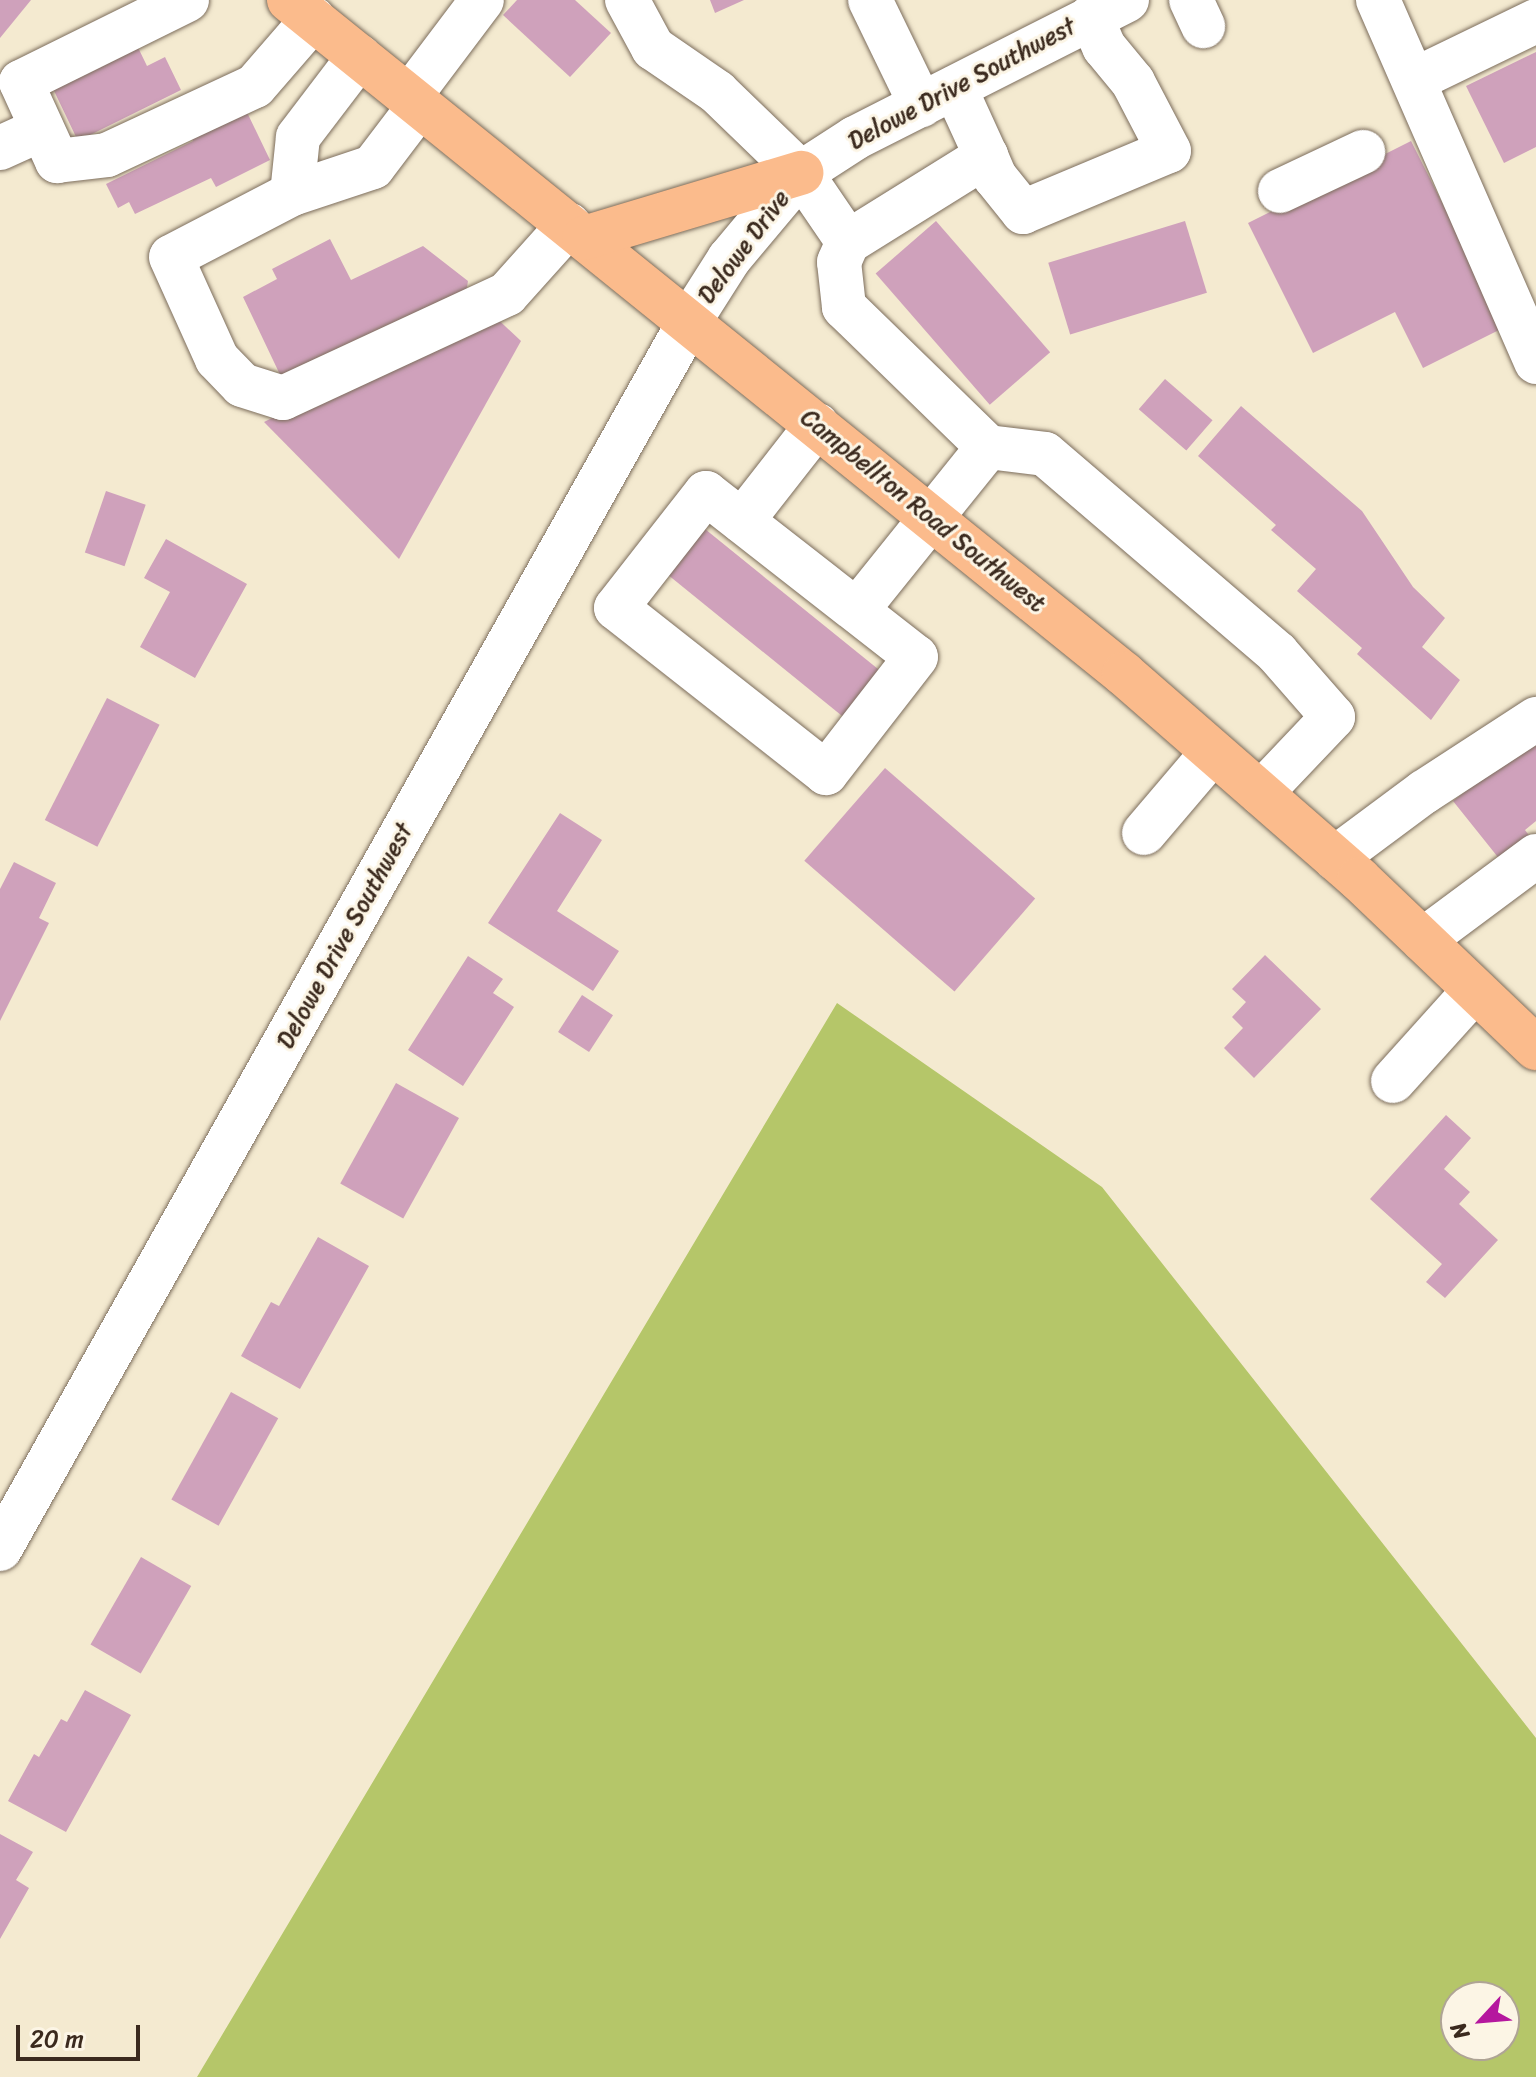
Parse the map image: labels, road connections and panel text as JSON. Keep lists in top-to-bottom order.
{
  "streets": {
    "main road": ["Campbellton Road Southwest"],
    "street": ["Delowe Drive Southwest", "Delowe Drive"]
  },
  "crossings": [
    ["Delowe Drive Southwest", "Delowe Drive"],
    ["Delowe Drive Southwest", "Campbellton Road Southwest"],
    ["Delowe Drive", "Campbellton Road Southwest"]
  ],
  "scale_bar": "20 m",
  "north": "bottom left"
}
